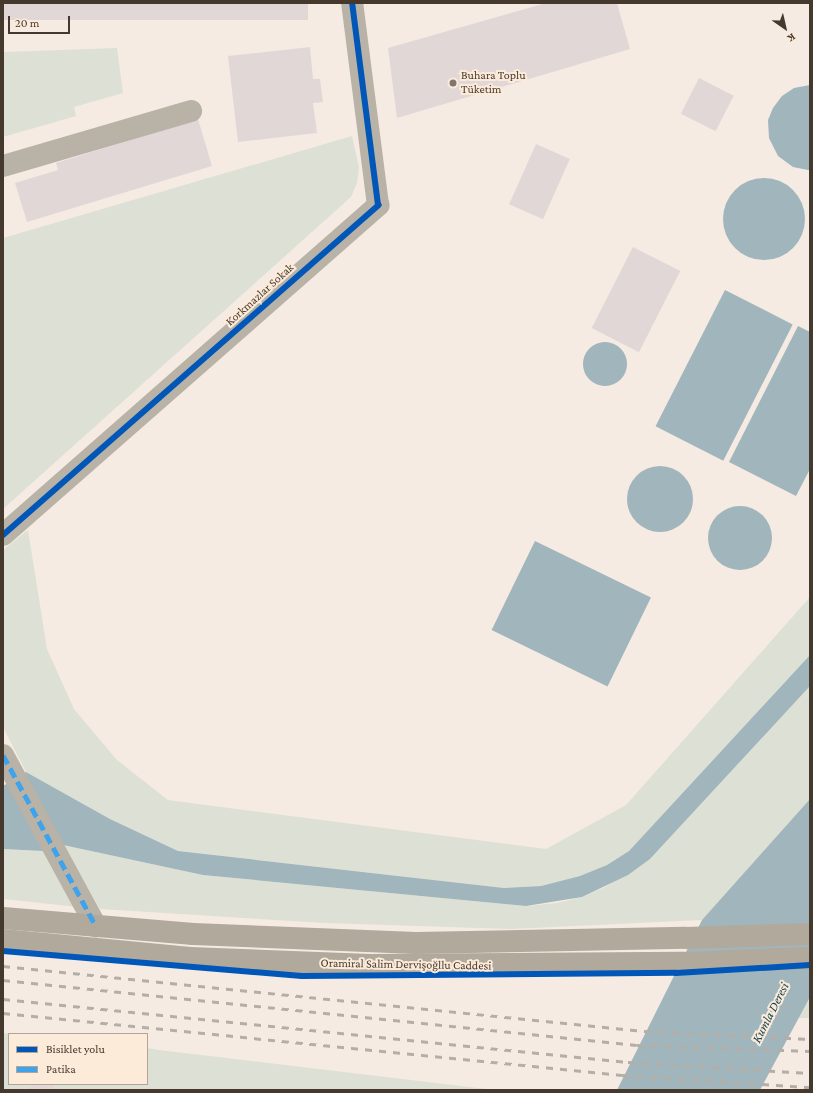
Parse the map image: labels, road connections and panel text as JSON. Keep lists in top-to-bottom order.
{
  "streets": {
    "main road": ["Oramiral Salim Dervişoğllu Caddesi"],
    "street": ["Korkmazlar Sokak"]
  },
  "water": ["Kumla Deresi"],
  "places": ["Buhara Toplu Tüketim"],
  "legend": ["Bisiklet yolu", "Patika"],
  "scale_bar": "20 m",
  "north": "bottom right"
}
